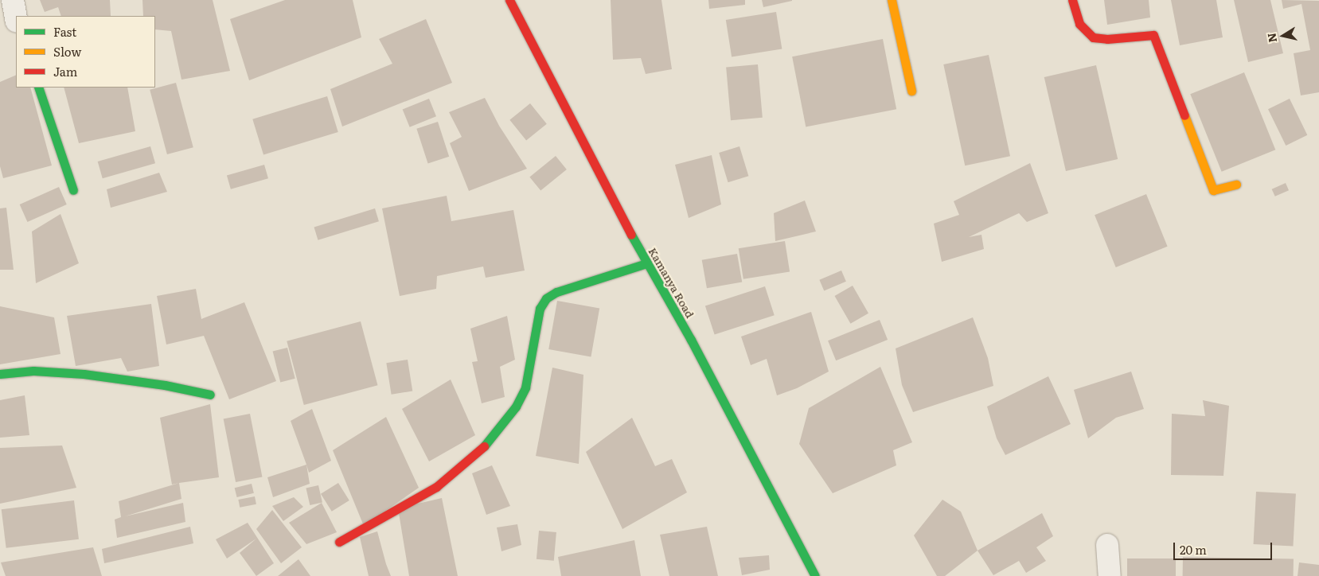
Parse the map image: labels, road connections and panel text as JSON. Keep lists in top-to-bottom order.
{
  "streets": {
    "street": ["Kamanya Road"]
  },
  "legend": ["Fast", "Slow", "Jam"],
  "scale_bar": "20 m",
  "north": "left"
}
